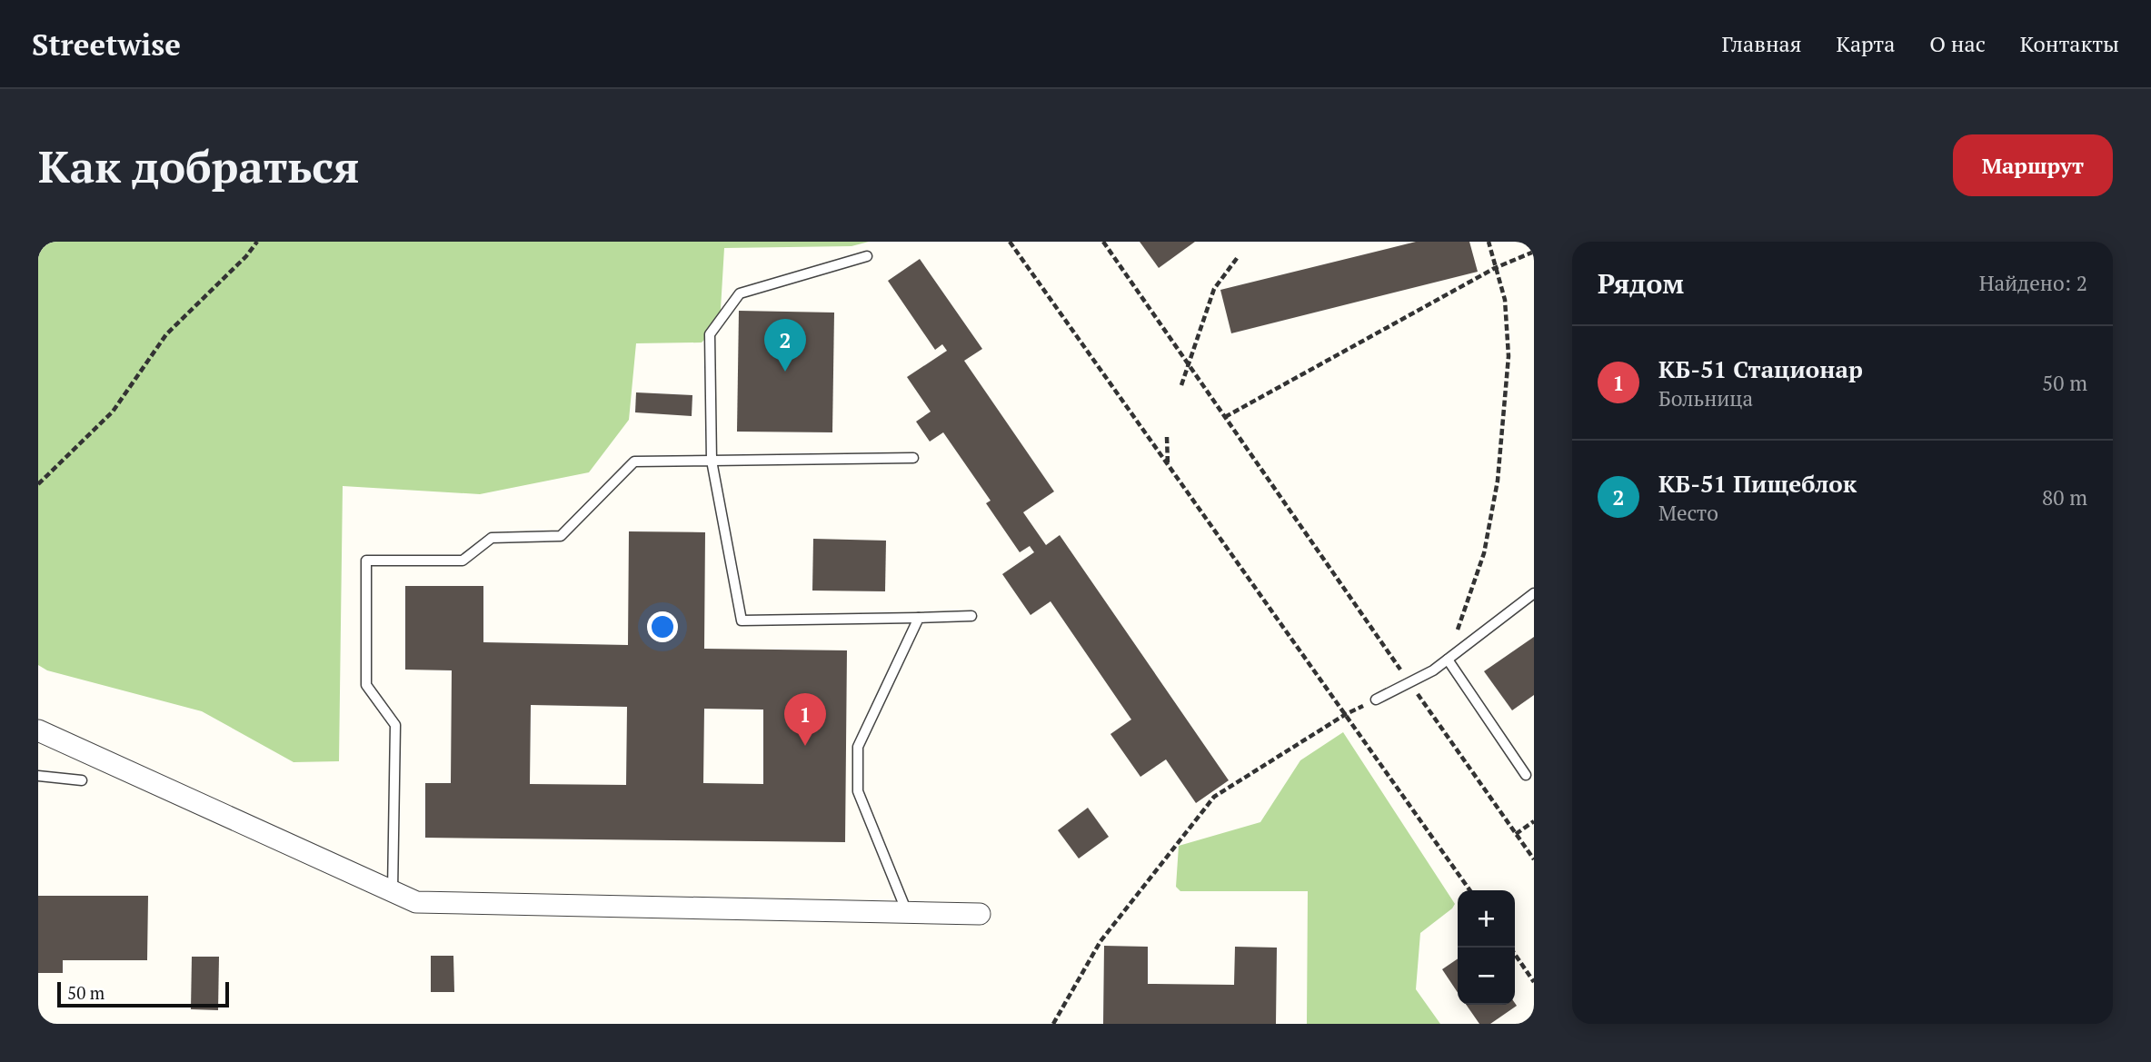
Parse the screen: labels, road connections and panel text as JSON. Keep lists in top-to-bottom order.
{
  "scale_bar": "50 m",
  "page": {
    "header": "Streetwise",
    "nav": [
      "Главная",
      "Карта",
      "О нас",
      "Контакты"
    ],
    "buttons": "Маршрут",
    "title": "Как добраться",
    "heading": ["Рядом", "Найдено: 2"],
    "pins": ["2", "1"],
    "list": [
      {
        "mark": "1",
        "name": "КБ-51 Стационар",
        "note": "Больница",
        "value": "50 m"
      },
      {
        "mark": "2",
        "name": "КБ-51 Пищеблок",
        "note": "Место",
        "value": "80 m"
      }
    ],
    "map_buttons": ["+", "−"],
    "scale": "50 m"
  }
}
